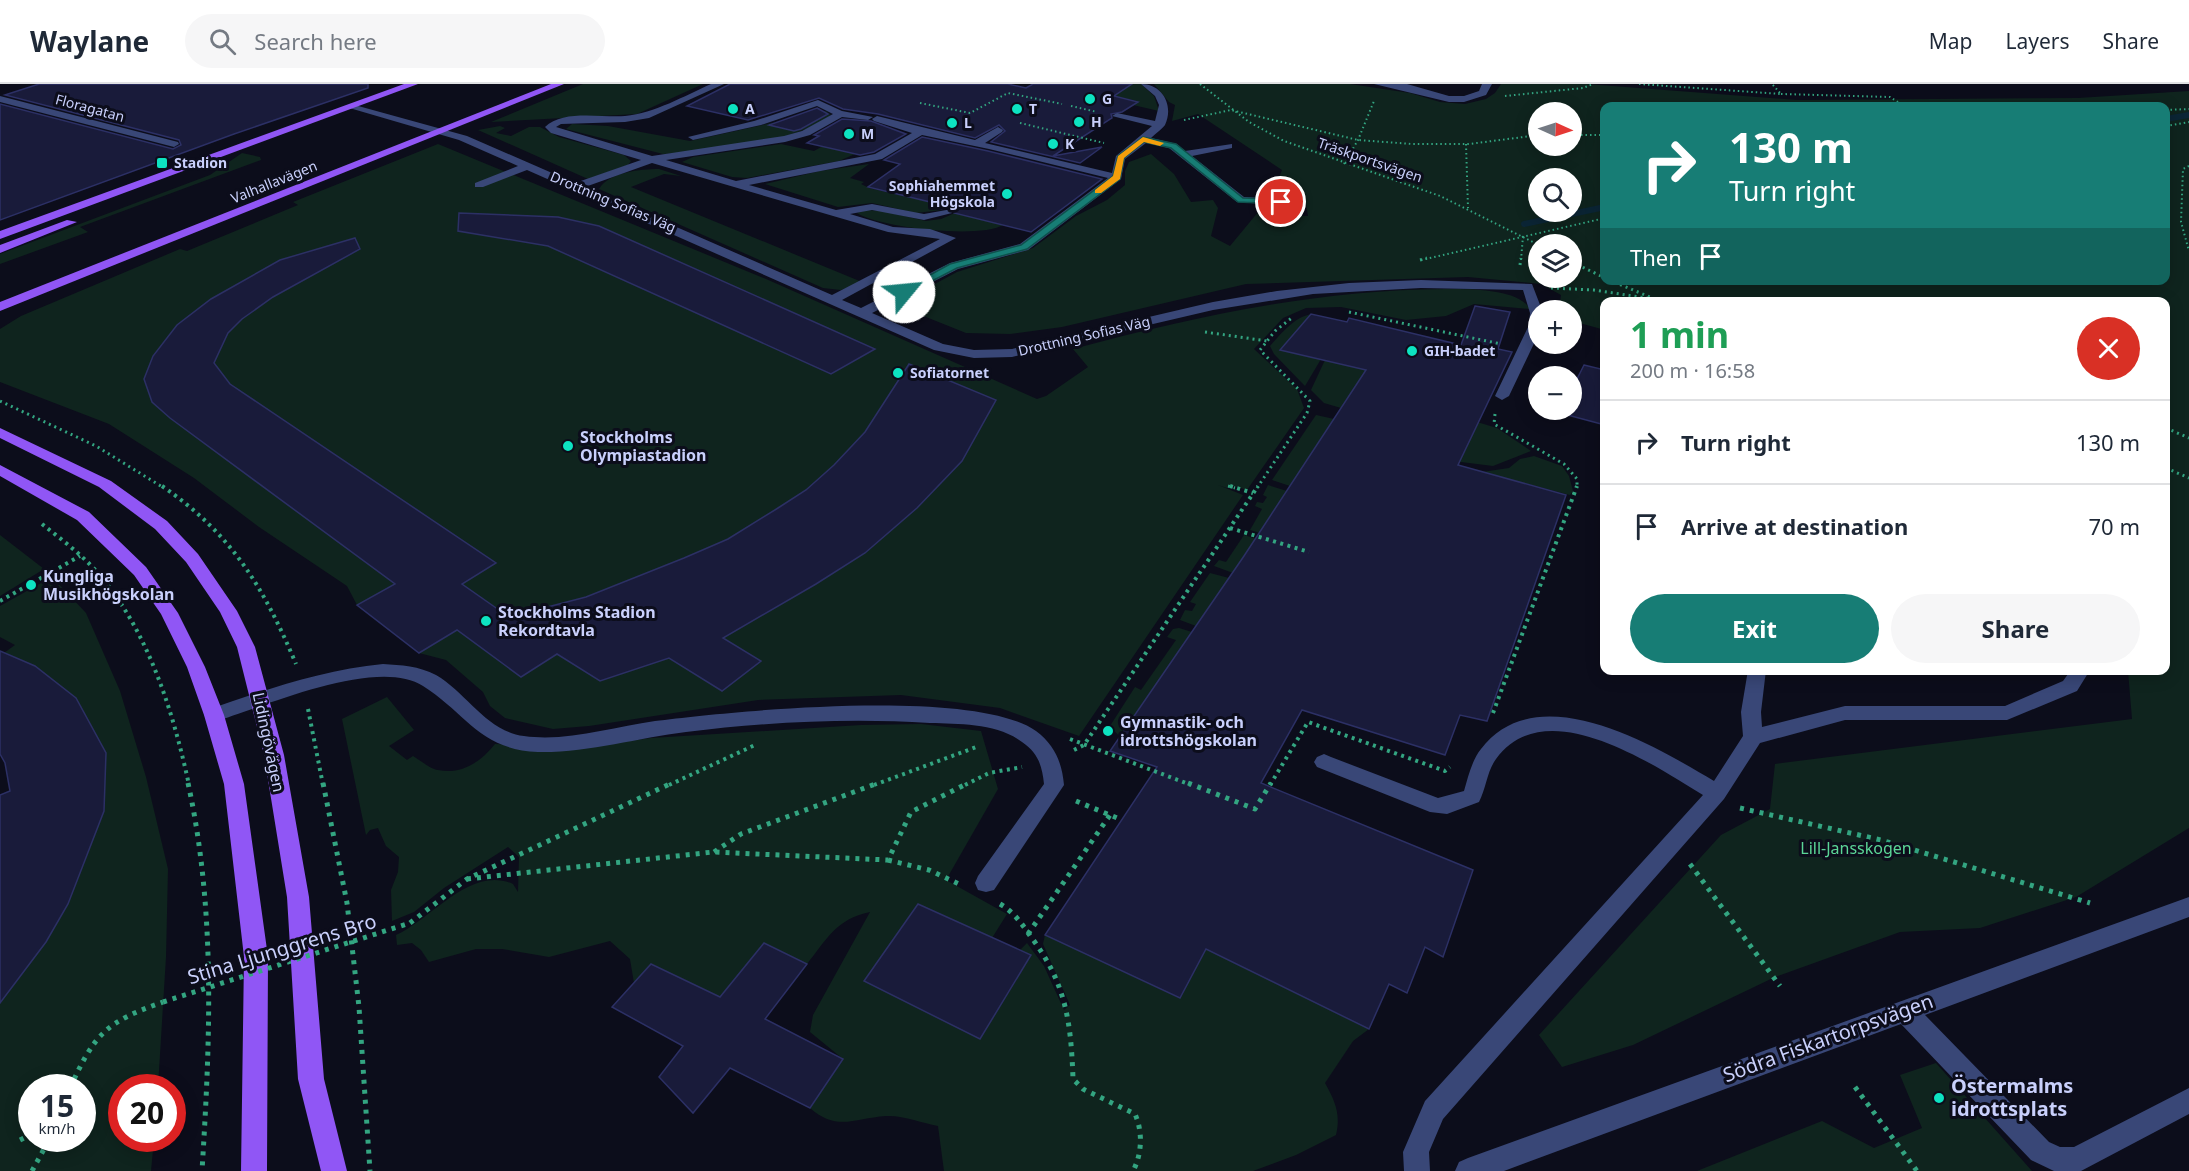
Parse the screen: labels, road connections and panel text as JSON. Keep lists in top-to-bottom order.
{
  "streets": {
    "main road": ["Valhallavägen", "Lidingövägen"],
    "street": ["Floragatan", "Drottning Sofias Väg", "Södra Fiskartorpsvägen"],
    "path": ["Träskportsvägen", "Stina Ljunggrens Bro"]
  },
  "crossings": [
    ["Valhallavägen", "Drottning Sofias Väg"]
  ],
  "parks": ["Lill-Jansskogen"],
  "places": {
    "other": [
      "G",
      "A",
      "T",
      "H",
      "L",
      "M",
      "K",
      "Sophiahemmet Högskola",
      "GIH-badet",
      "Sofiatornet",
      "Stockholms Olympiastadion",
      "Kungliga Musikhögskolan",
      "Stockholms Stadion Rekordtavla",
      "Gymnastik- och idrottshögskolan",
      "Östermalms idrottsplats"
    ],
    "transit": ["Stadion"]
  },
  "north": "right",
  "page": {
    "header": "Waylane",
    "search": "Search here",
    "nav": ["Map", "Layers", "Share"],
    "map_buttons": ["+", "−"],
    "turn": ["130 m", "Turn right"],
    "then": "Then",
    "heading": ["1 min", "200 m · 16:58"],
    "list": [
      {
        "name": "Turn right",
        "value": "130 m"
      },
      {
        "name": "Arrive at destination",
        "value": "70 m"
      }
    ],
    "buttons": ["Exit", "Share"],
    "speed": "15 km/h",
    "limit": "20"
  }
}
